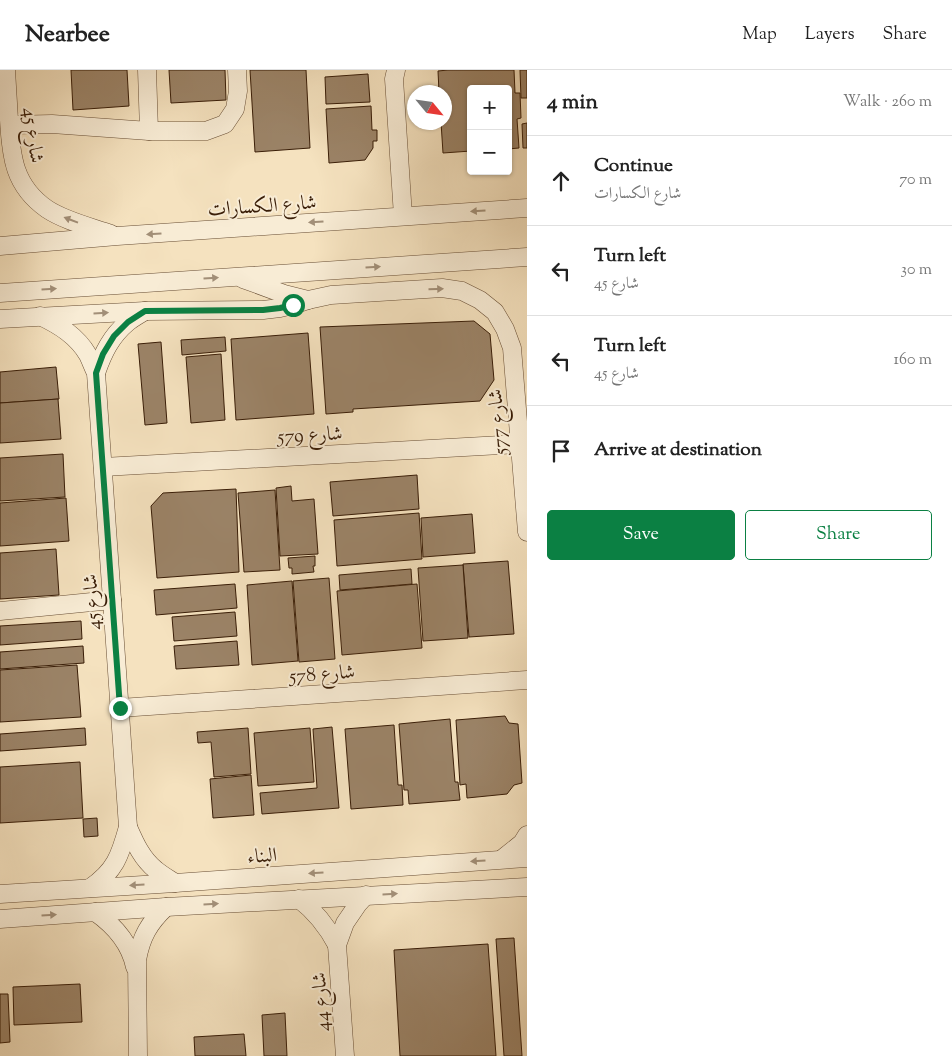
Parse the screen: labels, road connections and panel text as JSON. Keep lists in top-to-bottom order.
{
  "streets": {
    "street": [
      "شارع 45",
      "شارع الكسارات",
      "شارع 577",
      "شارع 579",
      "شارع 578",
      "البناء",
      "شارع 44"
    ]
  },
  "crossings": [
    ["شارع 45", "شارع الكسارات"],
    ["شارع 45", "شارع 579"],
    ["شارع 45", "شارع 578"],
    ["شارع 45", "البناء"],
    ["شارع 577", "شارع 579"]
  ],
  "north": "bottom right",
  "page": {
    "header": "Nearbee",
    "nav": ["Map", "Layers", "Share"],
    "heading": ["4 min", "Walk · 260 m"],
    "map_buttons": ["+", "−"],
    "list": [
      ["Continue", "شارع الكسارات", "70 m"],
      ["Turn left", "شارع 45", "30 m"],
      ["Turn left", "شارع 45", "160 m"],
      "Arrive at destination"
    ],
    "buttons": ["Save", "Share"]
  }
}
